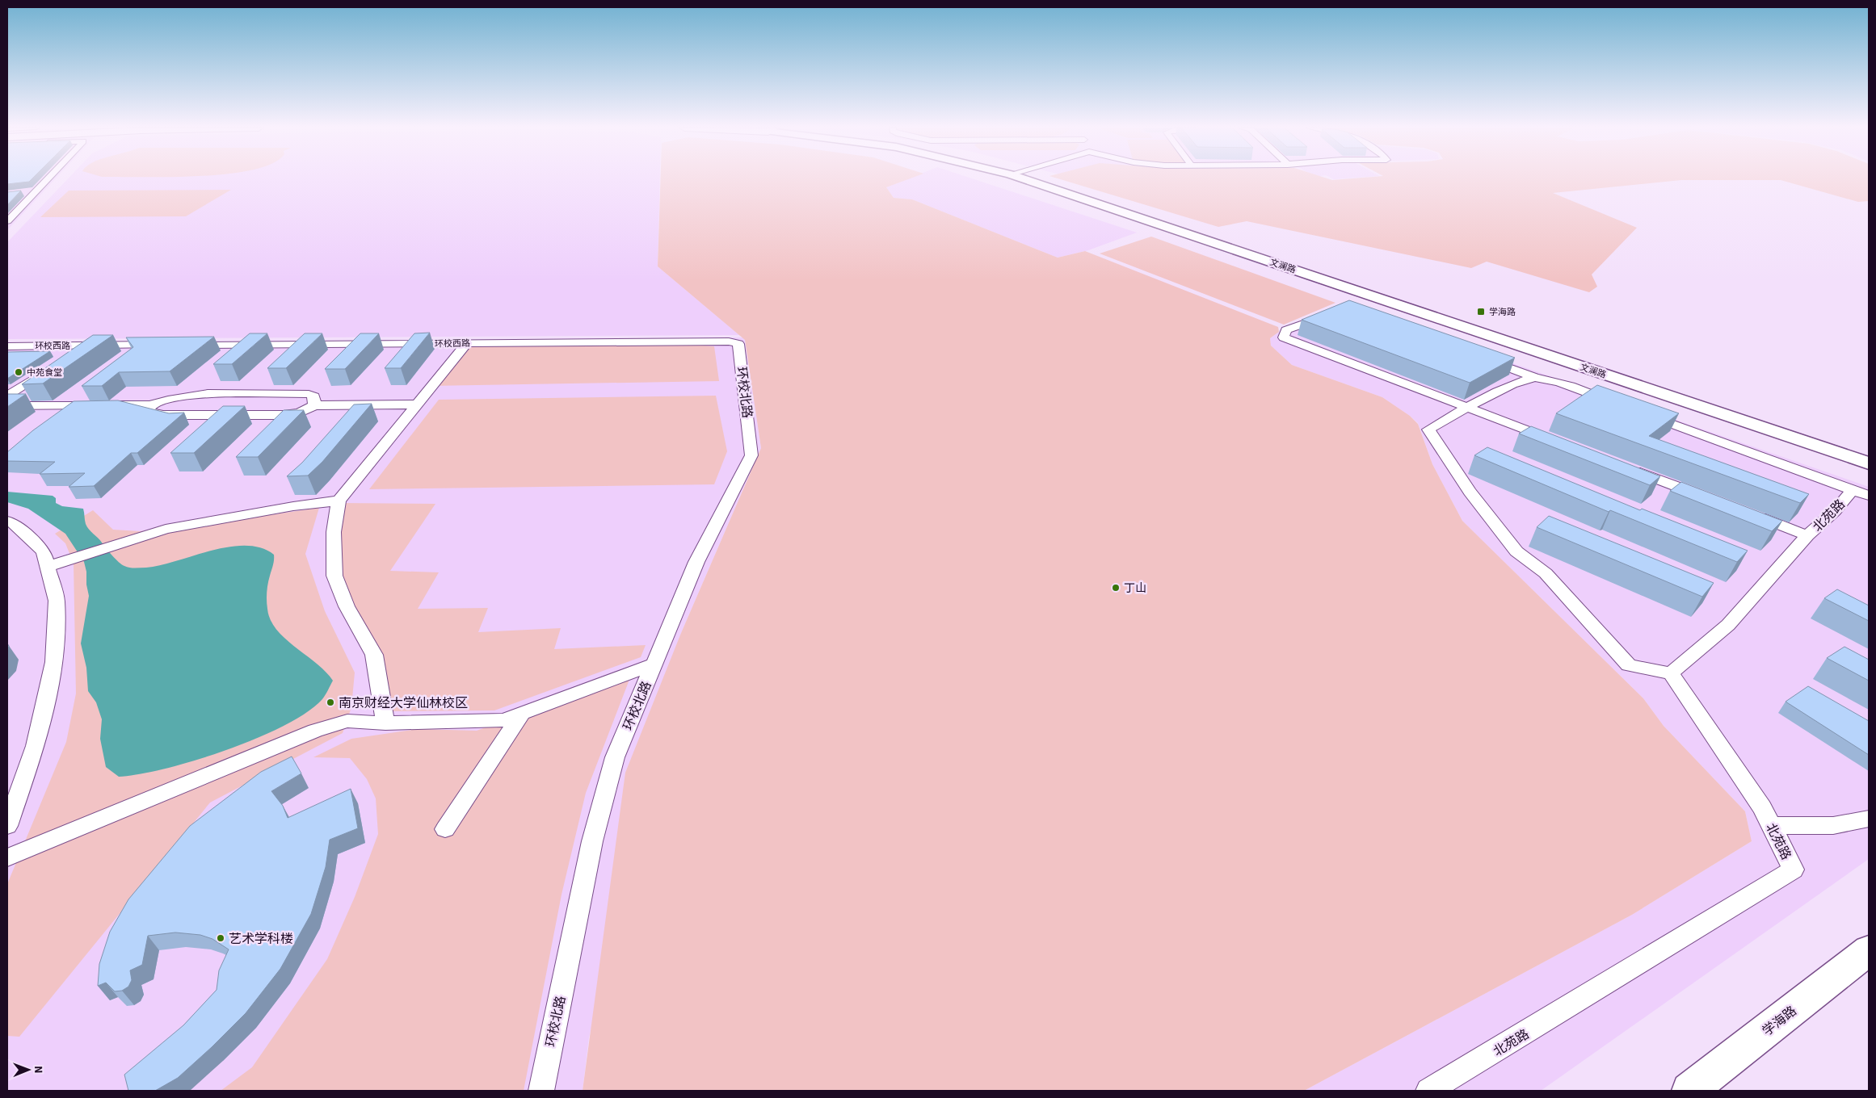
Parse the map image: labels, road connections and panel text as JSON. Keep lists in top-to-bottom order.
{
  "streets": {
    "main road": ["文澜路", "学海路"],
    "street": ["环校西路", "环校北路", "北苑路"]
  },
  "crossings": [
    ["环校西路", "环校北路"]
  ],
  "places": {
    "transit": ["学海路"],
    "other": [
      "中苑食堂",
      "丁山",
      "南京财经大学仙林校区",
      "艺术学科楼"
    ]
  },
  "north": "right"
}
